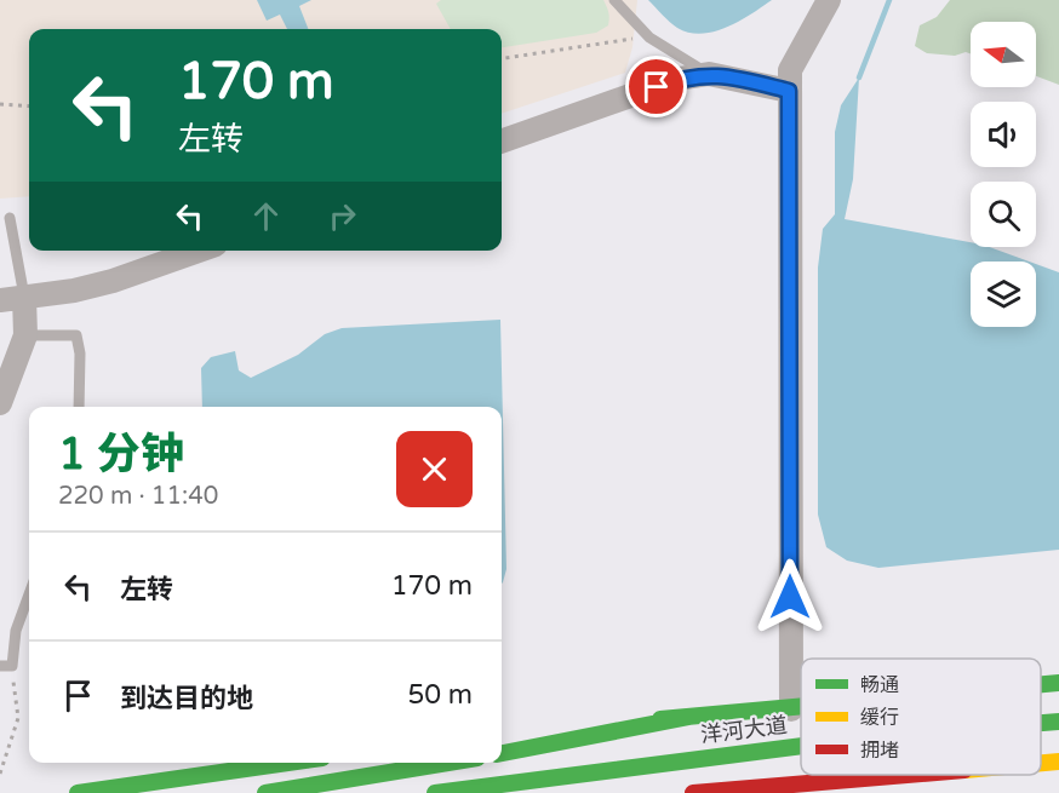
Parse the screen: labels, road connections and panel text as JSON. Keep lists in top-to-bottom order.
{
  "streets": {
    "main road": ["洋河大道"]
  },
  "legend": ["畅通", "缓行", "拥堵"],
  "north": "left",
  "page": {
    "turn": ["170 m", "左转"],
    "heading": ["1 分钟", "220 m · 11:40"],
    "list": [
      {
        "name": "左转",
        "value": "170 m"
      },
      {
        "name": "到达目的地",
        "value": "50 m"
      }
    ]
  }
}
